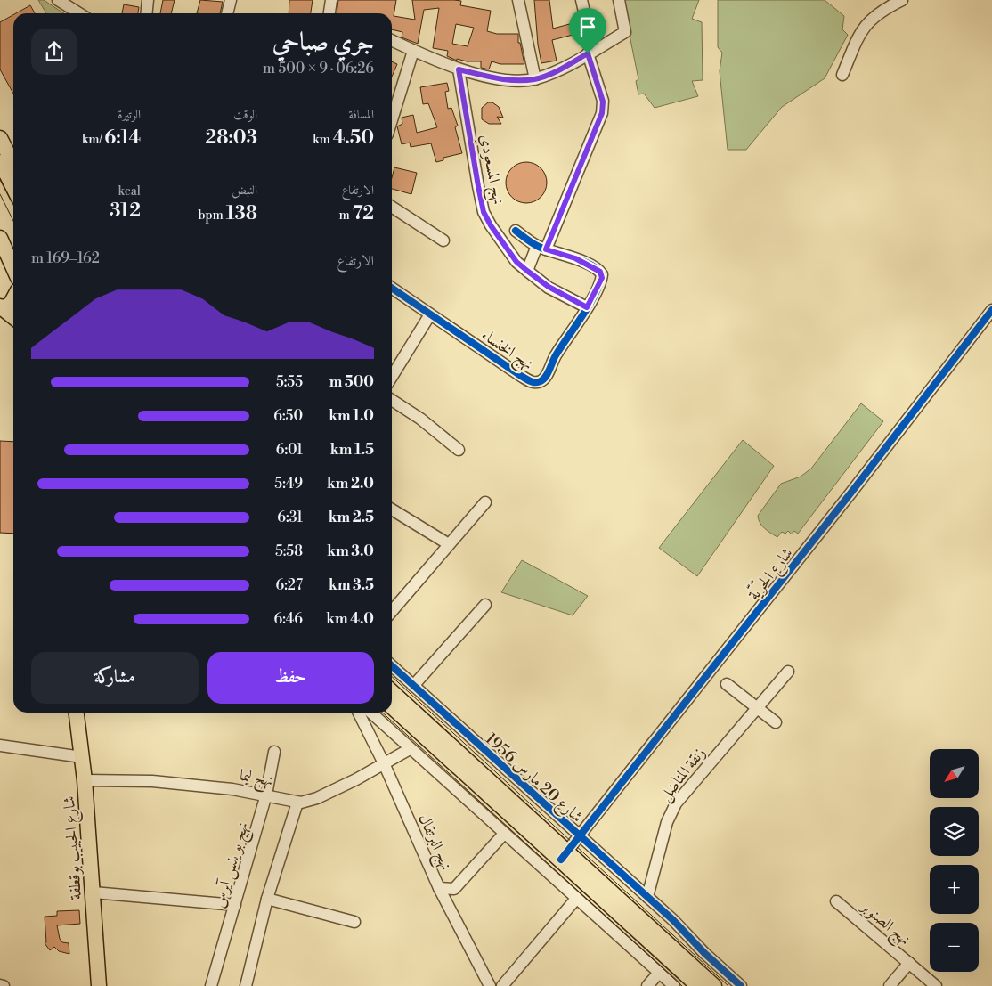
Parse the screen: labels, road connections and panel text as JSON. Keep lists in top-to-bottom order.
{
  "streets": {
    "main road": ["شارع 20 مارس 1956", "شارع الحبيب بوقطفة"],
    "street": [
      "نهج المسعودي",
      "نهج الخنساء",
      "شارع الحرّيّة",
      "زنقة المناضل",
      "نهج ليما",
      "نهج البرتقال",
      "نهج بوينس آيرس",
      "نهج الصنوبر"
    ]
  },
  "crossings": [
    ["نهج المسعودي", "نهج الخنساء"],
    ["شارع الحرّيّة", "شارع 20 مارس 1956"],
    ["زنقة المناضل", "شارع 20 مارس 1956"],
    ["نهج ليما", "نهج البرتقال"],
    ["نهج ليما", "شارع الحبيب بوقطفة"],
    ["نهج ليما", "نهج بوينس آيرس"]
  ],
  "north": "bottom left",
  "page": {
    "heading": ["جري صباحي", "06:26 · 9 × 500 m"],
    "stats": [
      ["المسافة", "4.50 km"],
      ["الوقت", "28:03"],
      ["الوتيرة", "6:14 /km"],
      ["الارتفاع", "72 m"],
      ["النبض", "138 bpm"],
      ["kcal", "312"]
    ],
    "chart": ["الارتفاع", "162–169 m"],
    "list": [
      {
        "name": "500 m",
        "note": "5:55"
      },
      {
        "name": "1.0 km",
        "note": "6:50"
      },
      {
        "name": "1.5 km",
        "note": "6:01"
      },
      {
        "name": "2.0 km",
        "note": "5:49"
      },
      {
        "name": "2.5 km",
        "note": "6:31"
      },
      {
        "name": "3.0 km",
        "note": "5:58"
      },
      {
        "name": "3.5 km",
        "note": "6:27"
      },
      {
        "name": "4.0 km",
        "note": "6:46"
      }
    ],
    "buttons": ["حفظ", "مشاركة"],
    "map_buttons": ["+", "−"]
  }
}
